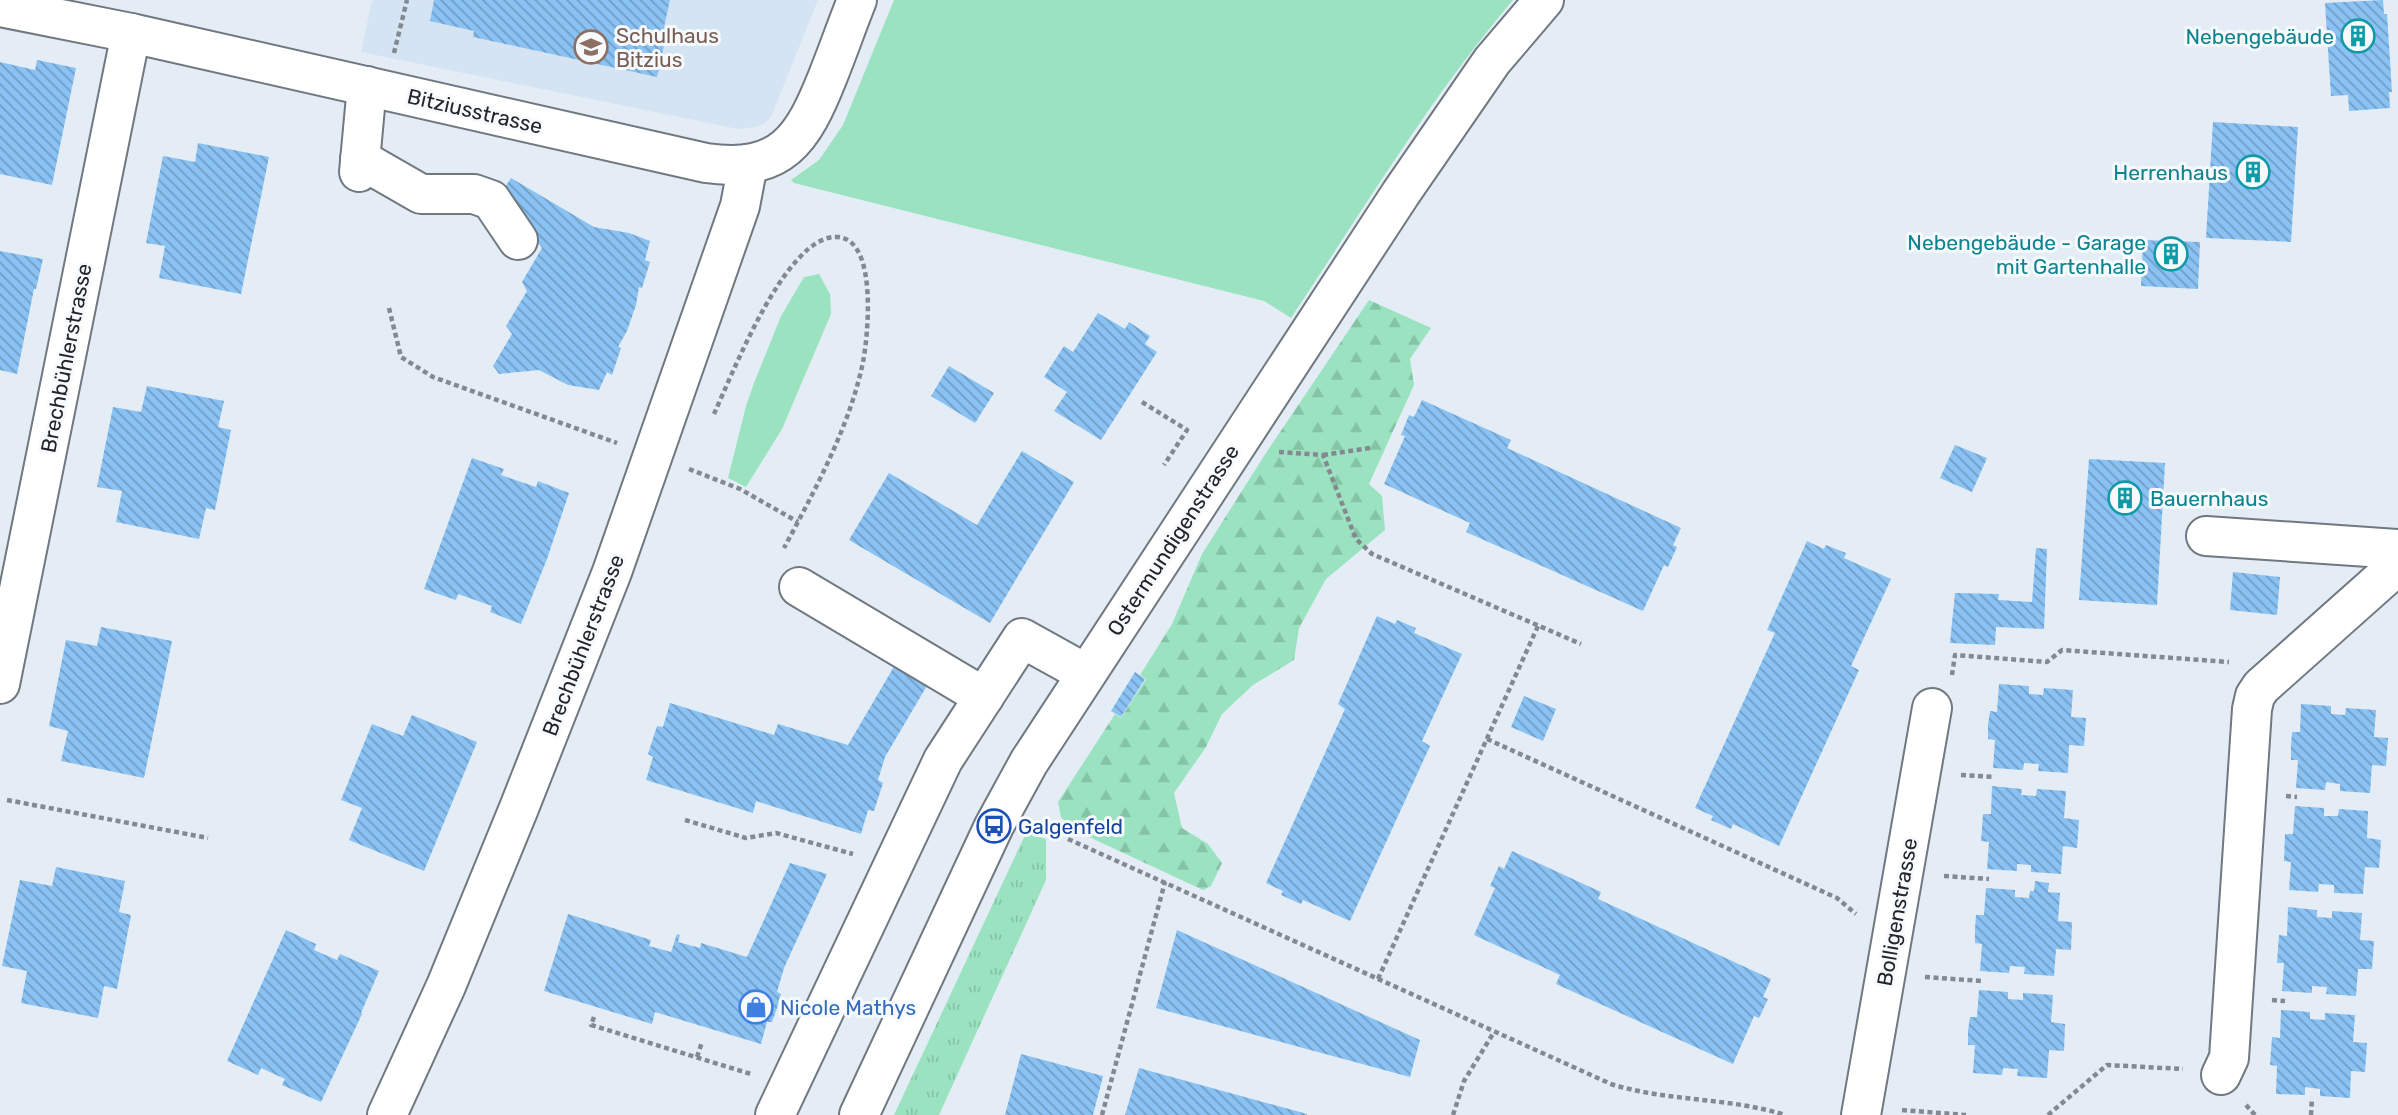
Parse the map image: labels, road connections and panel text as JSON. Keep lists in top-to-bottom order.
{
  "streets": {
    "street": [
      "Bitziusstrasse",
      "Brechbühlerstrasse",
      "Ostermundigenstrasse",
      "Bolligenstrasse"
    ]
  },
  "crossings": [
    ["Bitziusstrasse", "Brechbühlerstrasse"]
  ],
  "places": {
    "building": [
      "Nebengebäude",
      "Herrenhaus",
      "Nebengebäude - Garage mit Gartenhalle",
      "Bauernhaus"
    ],
    "school or university": ["Schulhaus Bitzius"],
    "bus stop": ["Galgenfeld"],
    "shop": ["Nicole Mathys"]
  }
}
